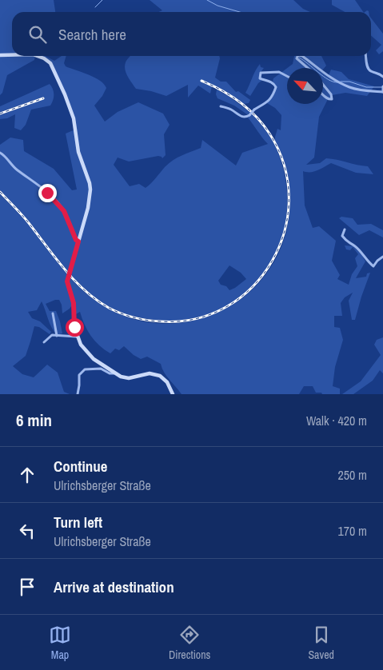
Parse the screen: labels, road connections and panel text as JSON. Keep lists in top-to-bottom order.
{
  "north": "top left",
  "page": {
    "search": "Search here",
    "heading": ["6 min", "Walk · 420 m"],
    "list": [
      ["Continue", "Ulrichsberger Straße", "250 m"],
      ["Turn left", "Ulrichsberger Straße", "170 m"],
      "Arrive at destination"
    ],
    "nav": ["Map", "Directions", "Saved"]
  }
}
